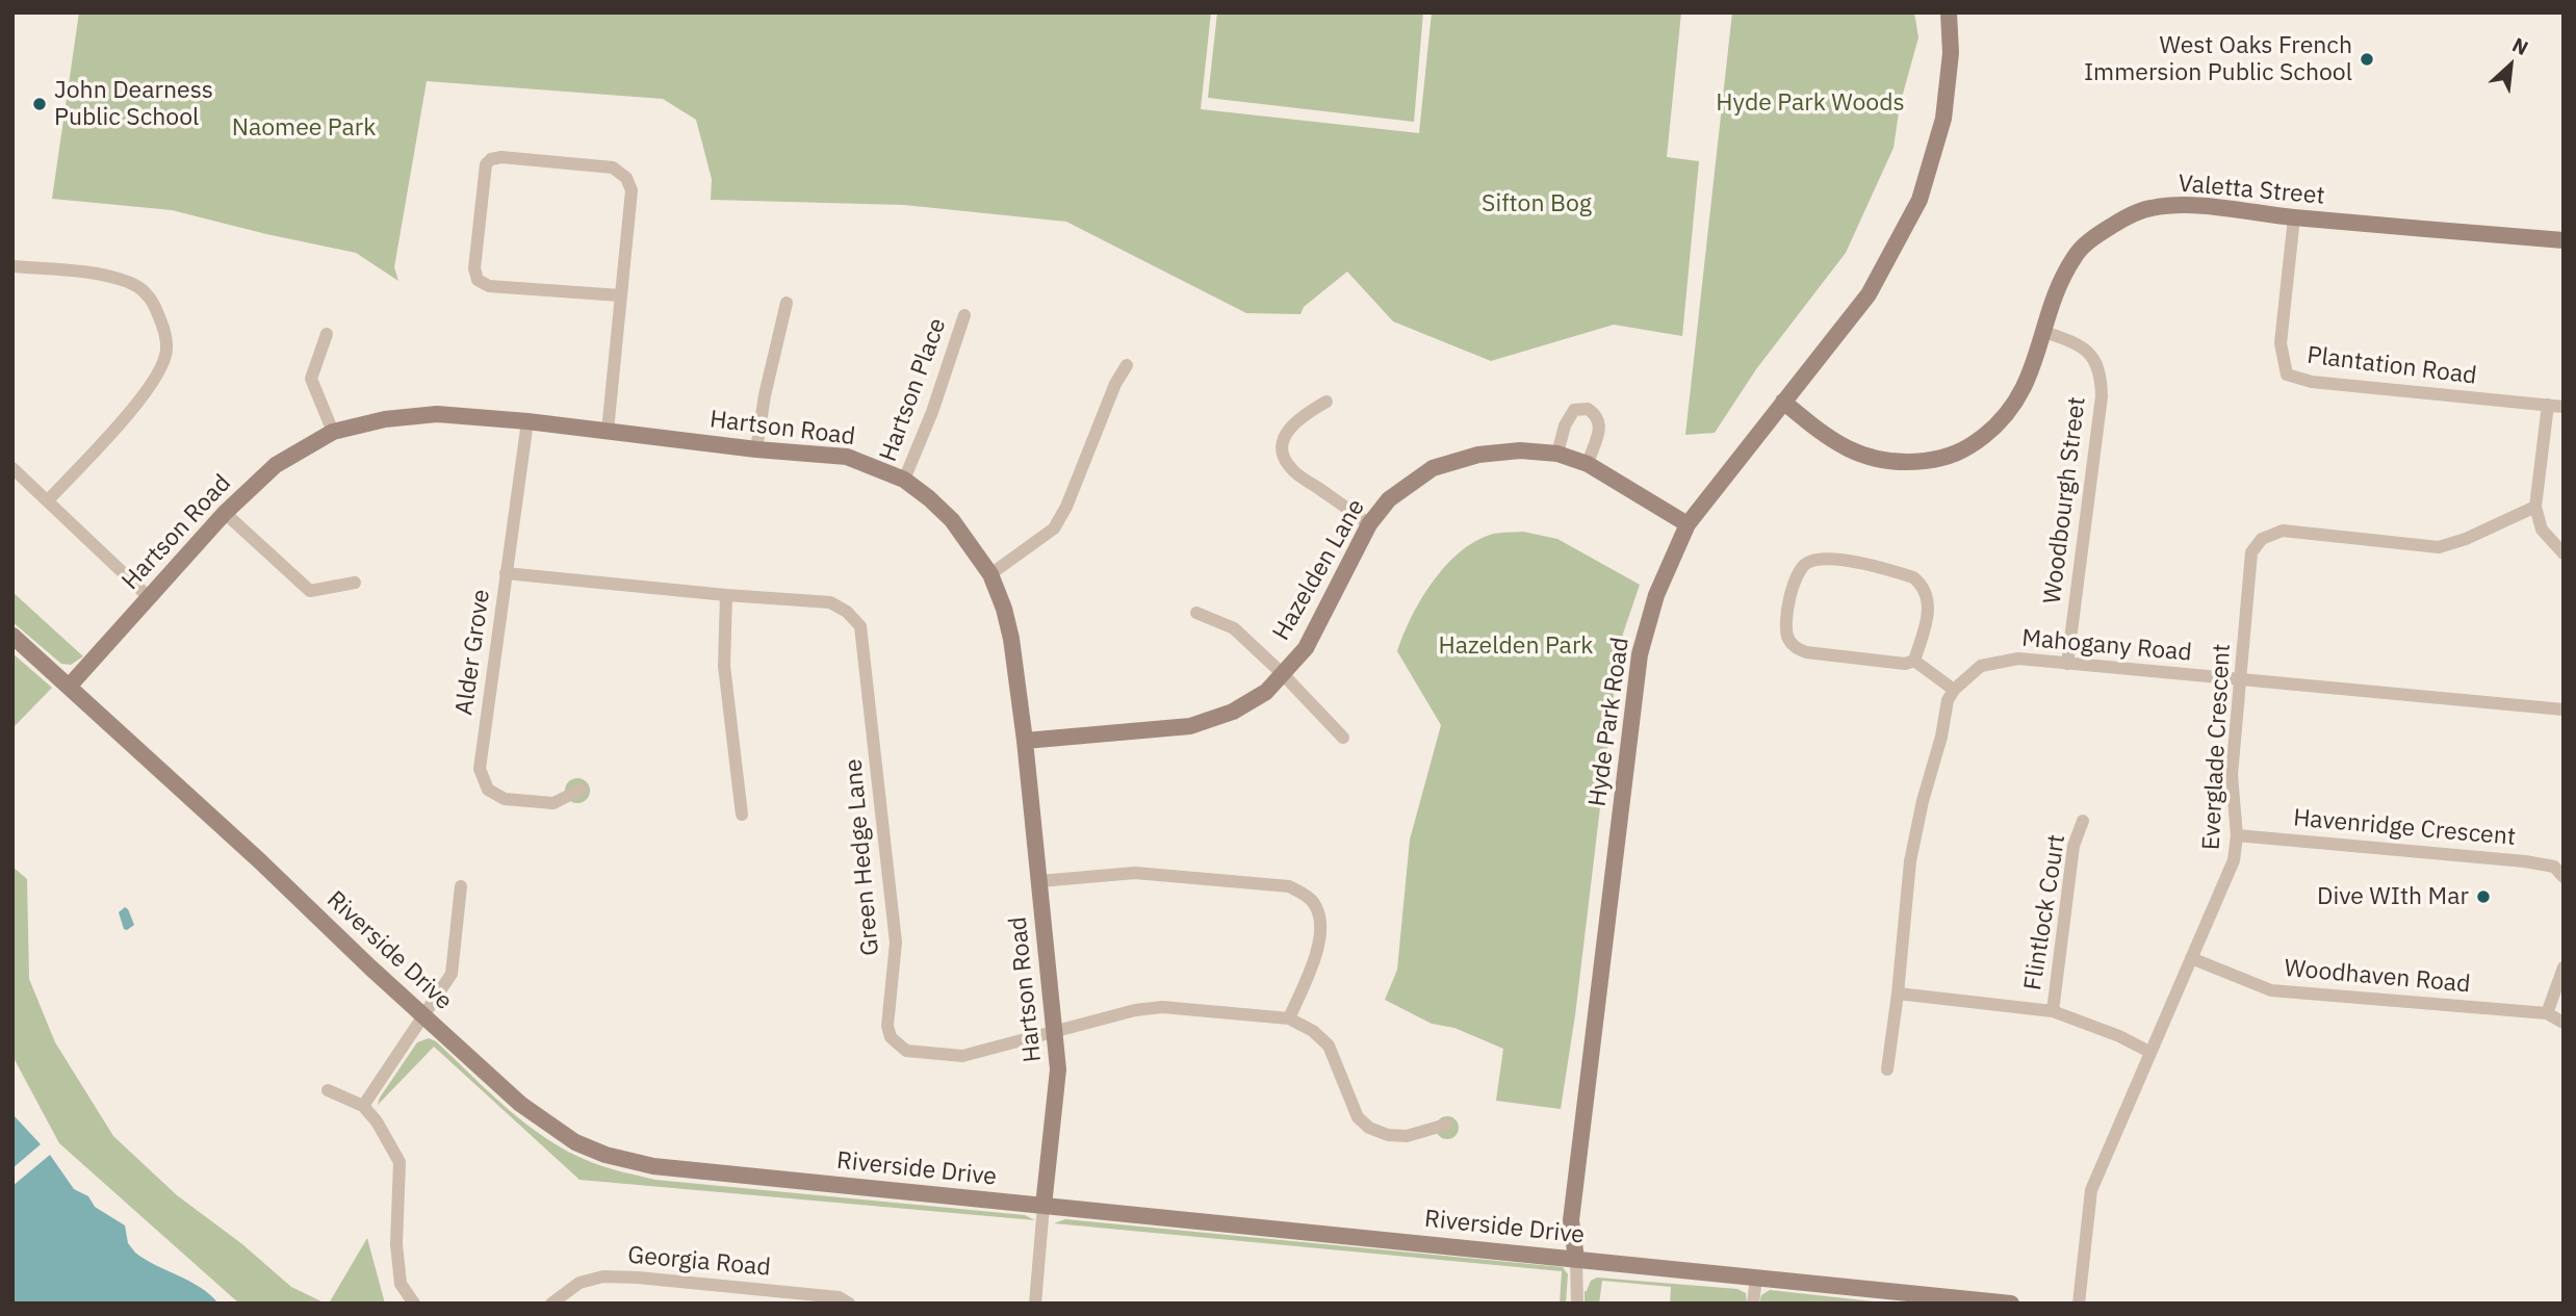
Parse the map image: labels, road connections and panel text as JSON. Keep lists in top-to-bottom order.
{
  "streets": {
    "main road": [
      "Valetta Street",
      "Hartson Road",
      "Hazelden Lane",
      "Hyde Park Road",
      "Riverside Drive"
    ],
    "street": [
      "Plantation Road",
      "Hartson Place",
      "Woodbourgh Street",
      "Mahogany Road",
      "Alder Grove",
      "Everglade Crescent",
      "Havenridge Crescent",
      "Green Hedge Lane",
      "Flintlock Court",
      "Woodhaven Road",
      "Georgia Road"
    ]
  },
  "crossings": [
    ["Valetta Street", "Plantation Road"],
    ["Valetta Street", "Woodbourgh Street"],
    ["Valetta Street", "Hyde Park Road"],
    ["Hartson Place", "Hartson Road"],
    ["Hartson Road", "Hazelden Lane"],
    ["Hartson Road", "Alder Grove"],
    ["Hartson Road", "Green Hedge Lane"],
    ["Hartson Road", "Riverside Drive"],
    ["Woodbourgh Street", "Mahogany Road"],
    ["Hazelden Lane", "Hyde Park Road"],
    ["Mahogany Road", "Everglade Crescent"],
    ["Alder Grove", "Green Hedge Lane"],
    ["Hyde Park Road", "Riverside Drive"],
    ["Everglade Crescent", "Havenridge Crescent"],
    ["Everglade Crescent", "Woodhaven Road"]
  ],
  "parks": [
    "Hyde Park Woods",
    "Naomee Park",
    "Sifton Bog",
    "Hazelden Park"
  ],
  "places": ["West Oaks French Immersion Public School", "John Dearness Public School", "Dive WIth Mar"],
  "north": "top right"
}
